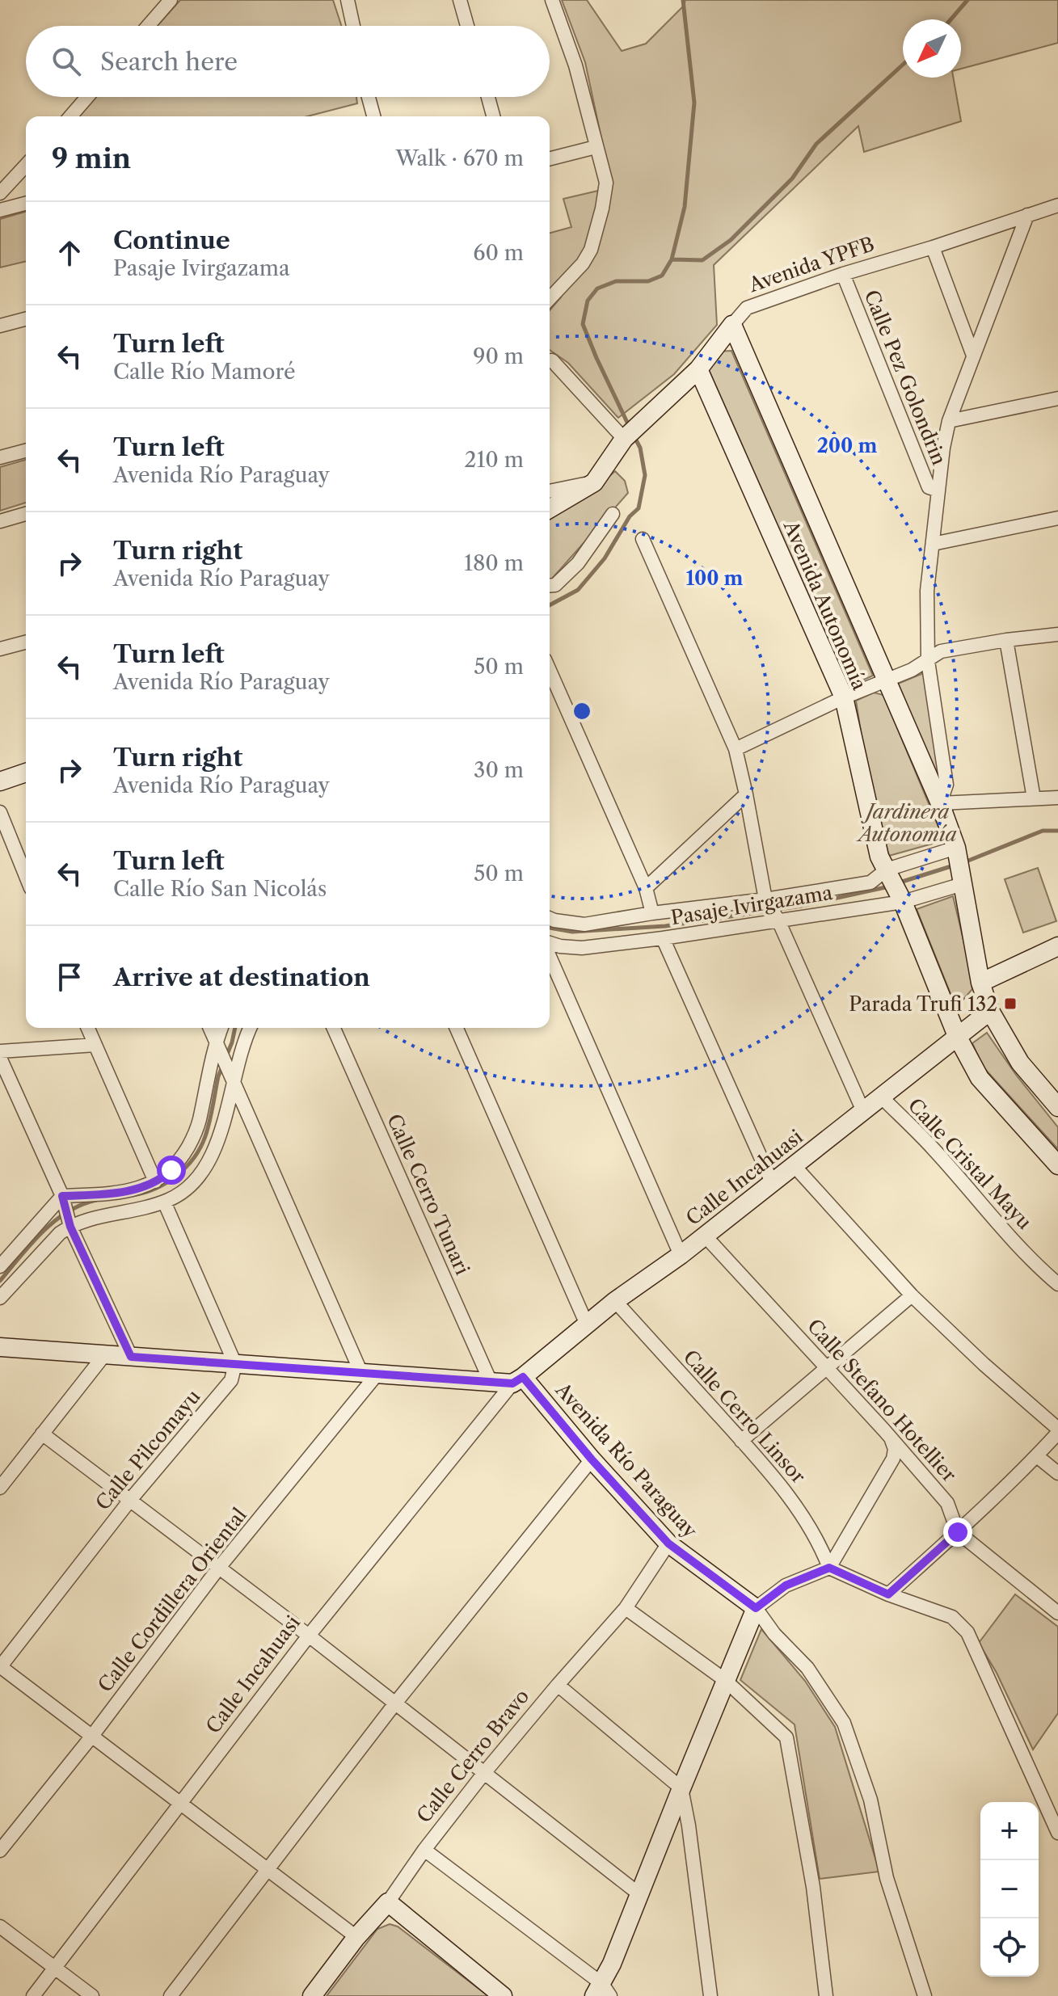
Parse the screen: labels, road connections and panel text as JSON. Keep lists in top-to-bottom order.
{
  "streets": {
    "street": [
      "Avenida YPFB",
      "Calle Pez Golondrin",
      "Avenida Autonomía",
      "Pasaje Ivirgazama",
      "Calle Cristal Mayu",
      "Calle Incahuasi",
      "Calle Cerro Tunari",
      "Calle Stefano Hotellier",
      "Calle Cerro Linsor",
      "Calle Pilcomayu",
      "Avenida Río Paraguay",
      "Calle Cordillera Oriental",
      "Calle Cerro Bravo"
    ]
  },
  "crossings": [
    ["Avenida YPFB", "Calle Pez Golondrin"],
    ["Avenida YPFB", "Avenida Autonomía"],
    ["Avenida Autonomía", "Pasaje Ivirgazama"],
    ["Avenida Autonomía", "Calle Incahuasi"],
    ["Calle Cristal Mayu", "Calle Incahuasi"],
    ["Calle Incahuasi", "Calle Stefano Hotellier"],
    ["Calle Incahuasi", "Calle Cerro Linsor"],
    ["Calle Incahuasi", "Avenida Río Paraguay"],
    ["Avenida Río Paraguay", "Calle Cerro Bravo"]
  ],
  "parks": ["Jardinera Autonomía"],
  "places": {
    "transit": ["Parada Trufi 132"]
  },
  "north": "bottom left",
  "page": {
    "search": "Search here",
    "heading": ["9 min", "Walk · 670 m"],
    "list": [
      ["Continue", "Pasaje Ivirgazama", "60 m"],
      ["Turn left", "Calle Río Mamoré", "90 m"],
      ["Turn left", "Avenida Río Paraguay", "210 m"],
      ["Turn right", "Avenida Río Paraguay", "180 m"],
      ["Turn left", "Avenida Río Paraguay", "50 m"],
      ["Turn right", "Avenida Río Paraguay", "30 m"],
      ["Turn left", "Calle Río San Nicolás", "50 m"],
      "Arrive at destination"
    ],
    "map_buttons": ["+", "−"]
  },
  "rings": ["200 m", "100 m"]
}
